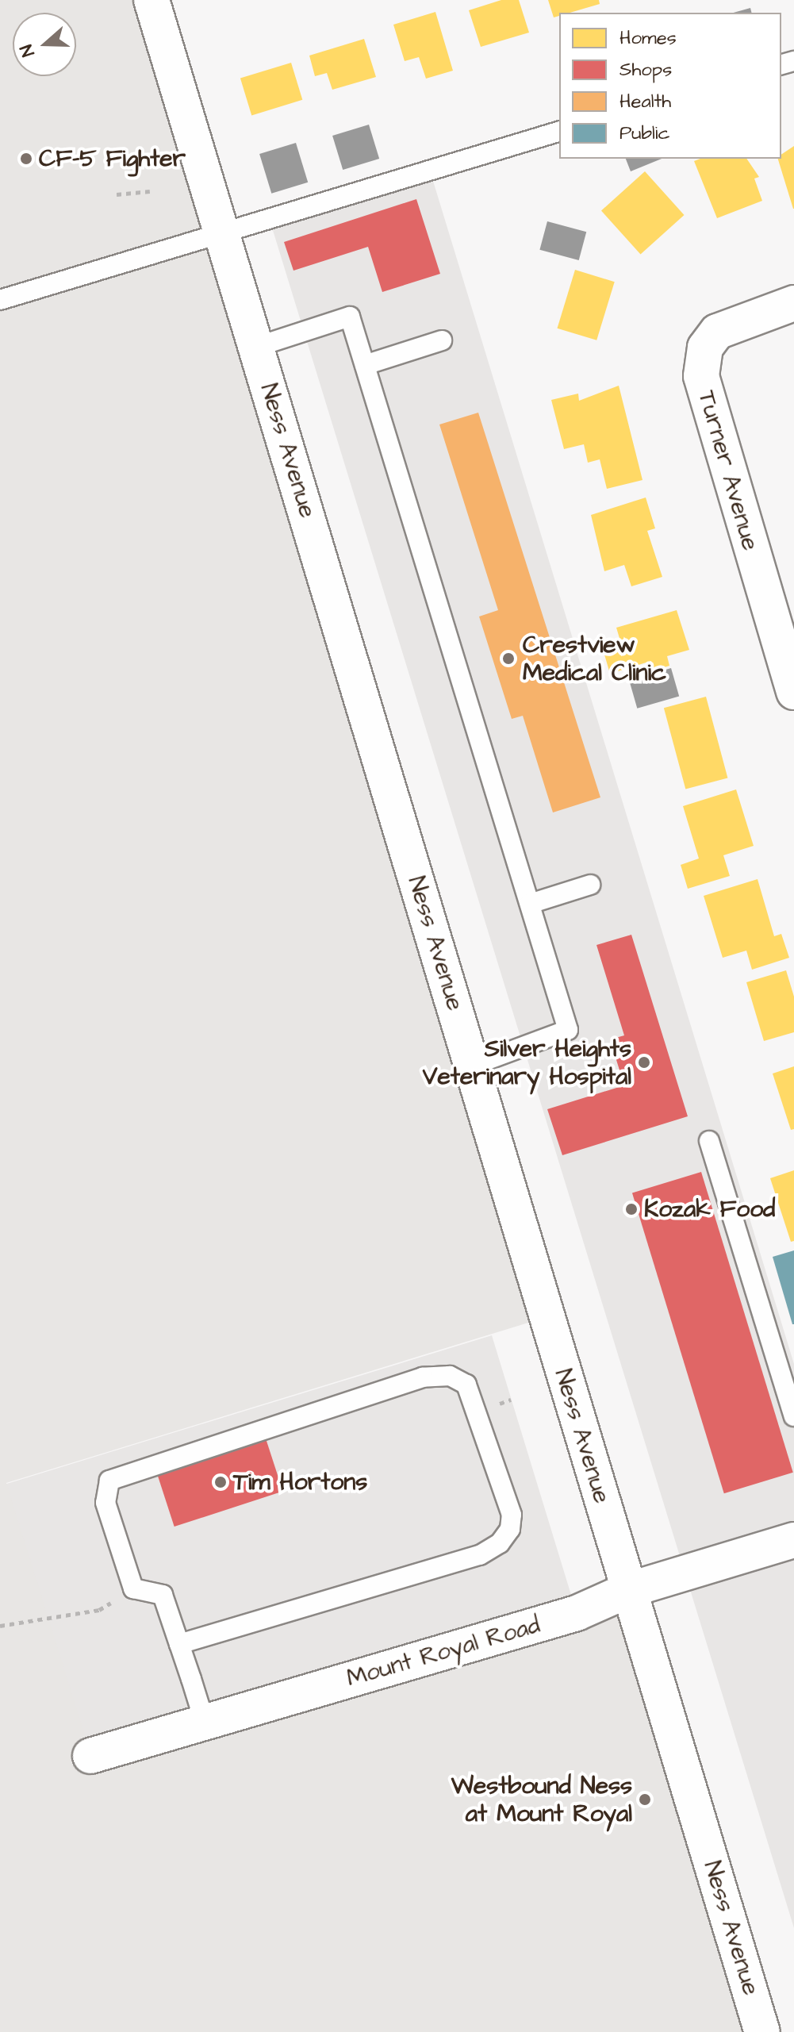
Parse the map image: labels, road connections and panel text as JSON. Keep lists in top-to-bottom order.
{
  "streets": {
    "main road": ["Ness Avenue", "Turner Avenue", "Mount Royal Road"]
  },
  "crossings": [
    ["Ness Avenue", "Mount Royal Road"]
  ],
  "places": [
    "CF-5 Fighter",
    "Crestview Medical Clinic",
    "Silver Heights Veterinary Hospital",
    "Kozak Food",
    "Tim Hortons",
    "Westbound Ness at Mount Royal"
  ],
  "legend": [
    "Homes",
    "Shops",
    "Health",
    "Public"
  ],
  "north": "left"
}
